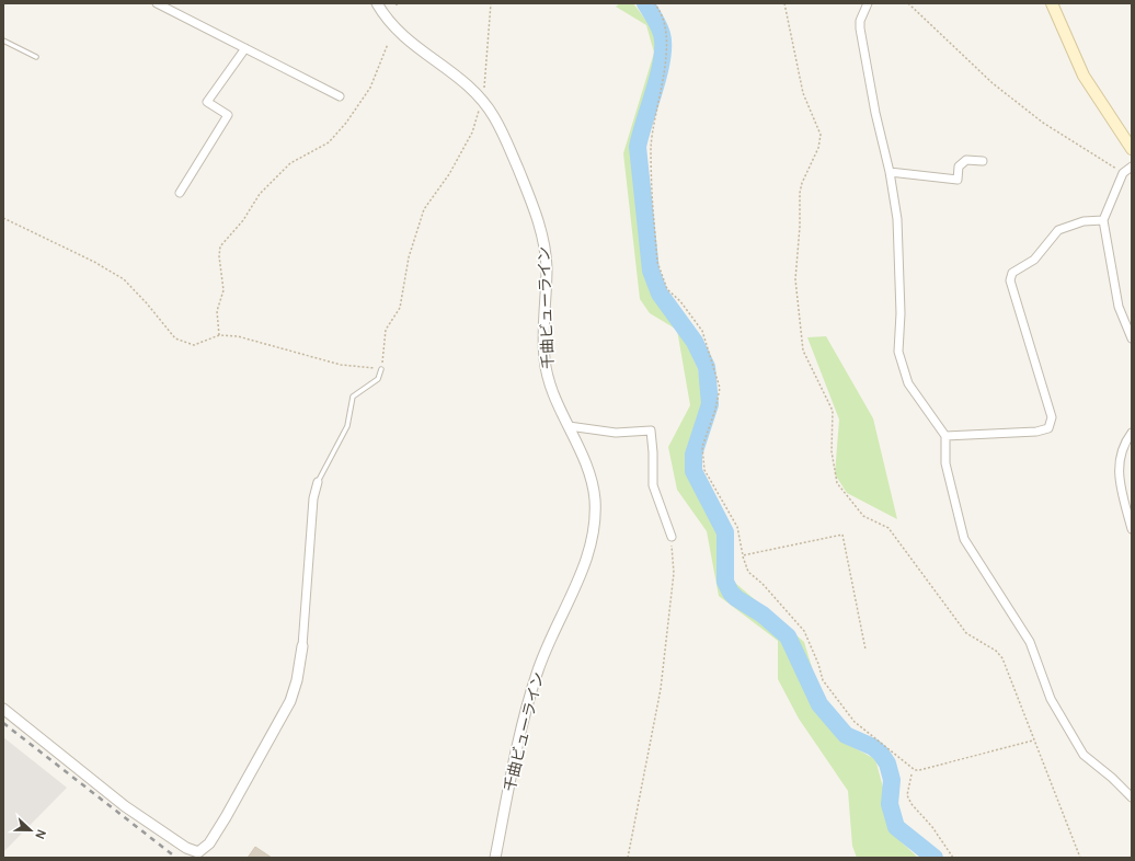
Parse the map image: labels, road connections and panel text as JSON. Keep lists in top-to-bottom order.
{
  "streets": {
    "street": ["千曲ビューライン"]
  },
  "north": "right"
}
